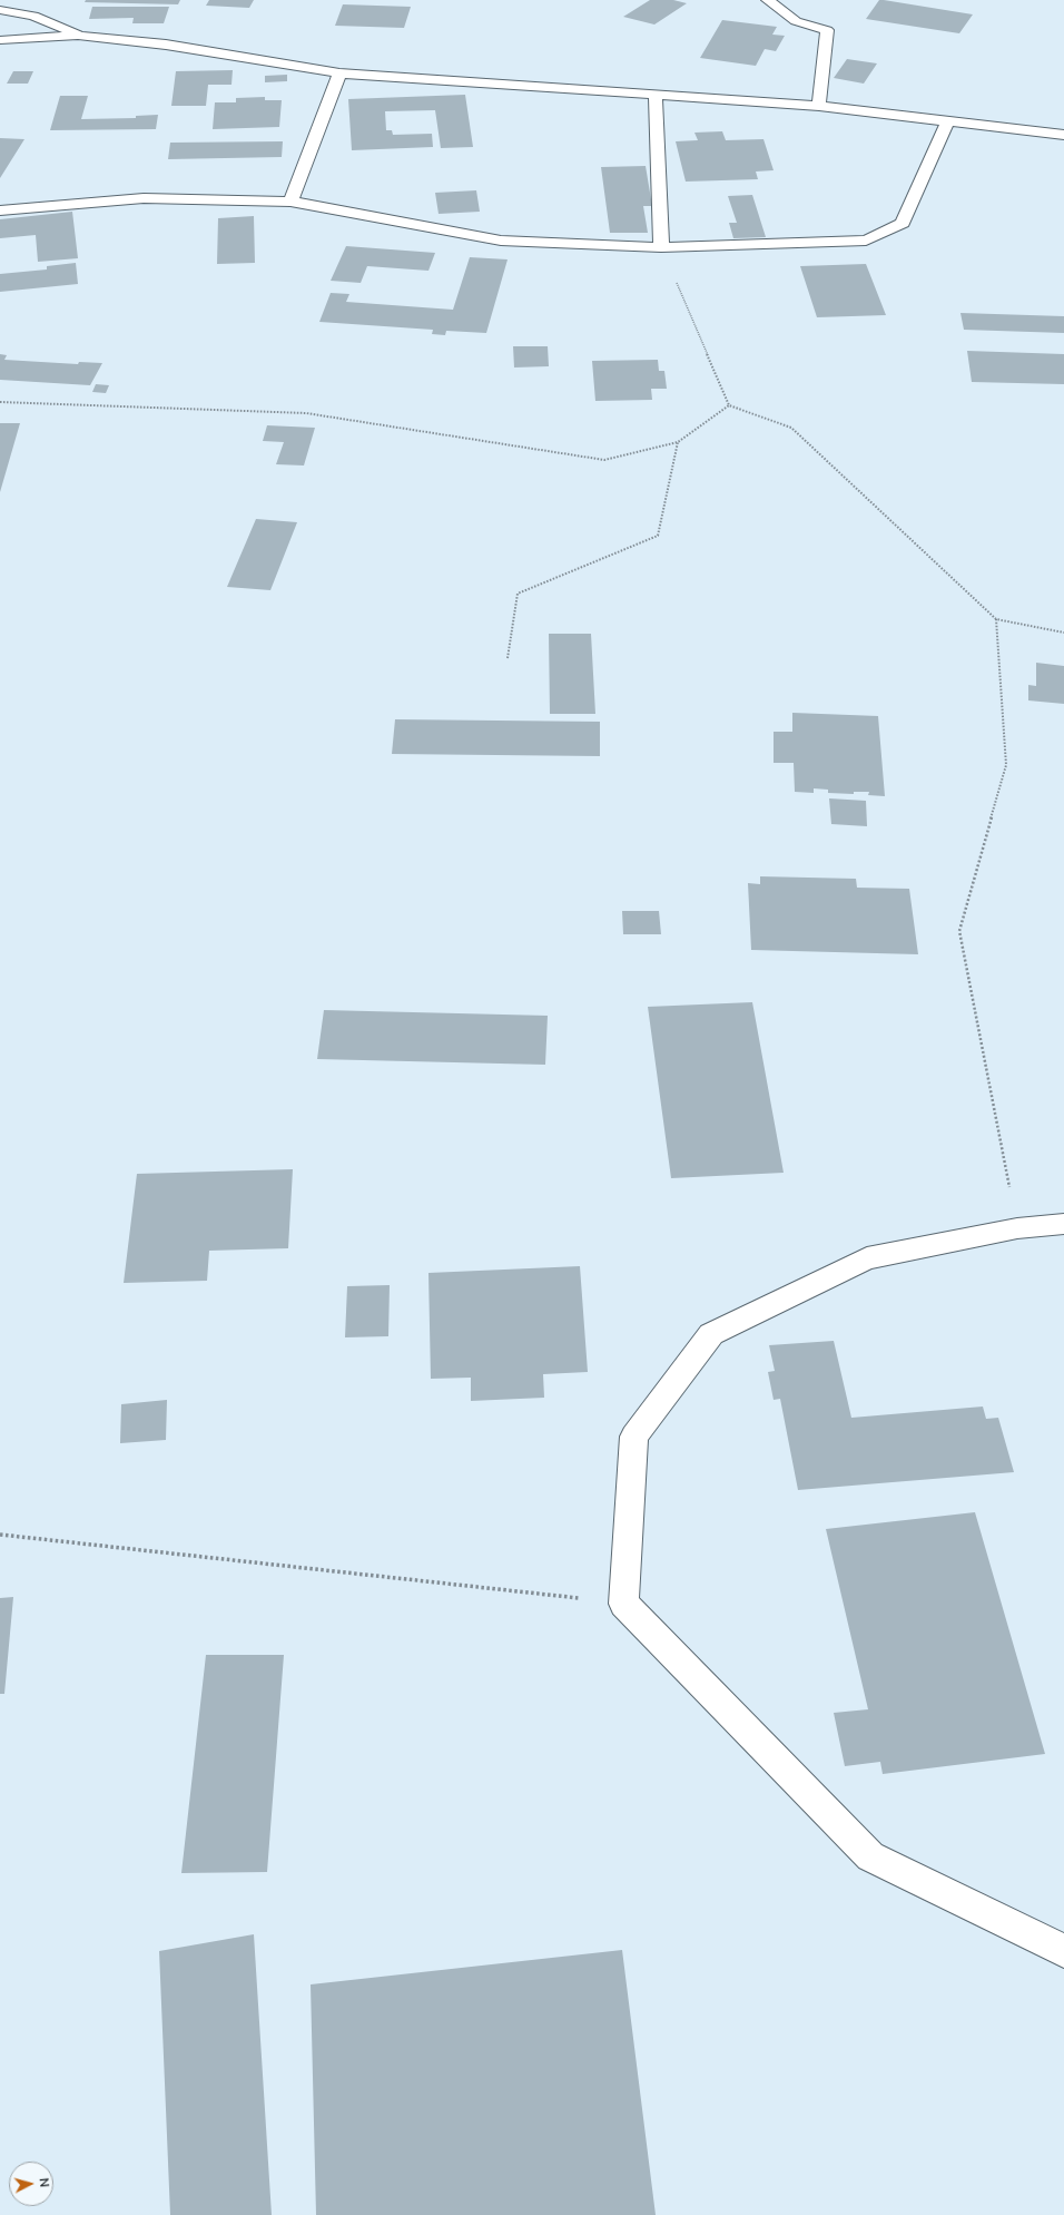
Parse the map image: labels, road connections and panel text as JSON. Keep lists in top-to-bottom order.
{
  "north": "right"
}
